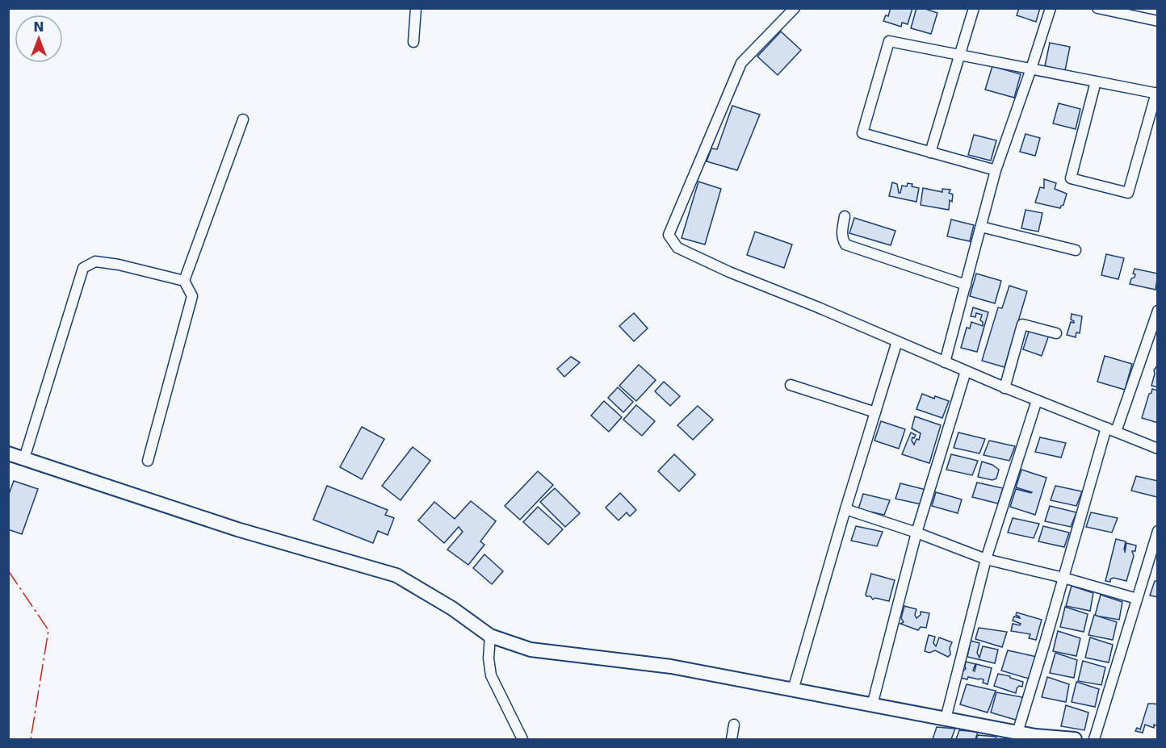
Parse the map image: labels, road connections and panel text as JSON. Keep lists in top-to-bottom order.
{
  "north": "top"
}
